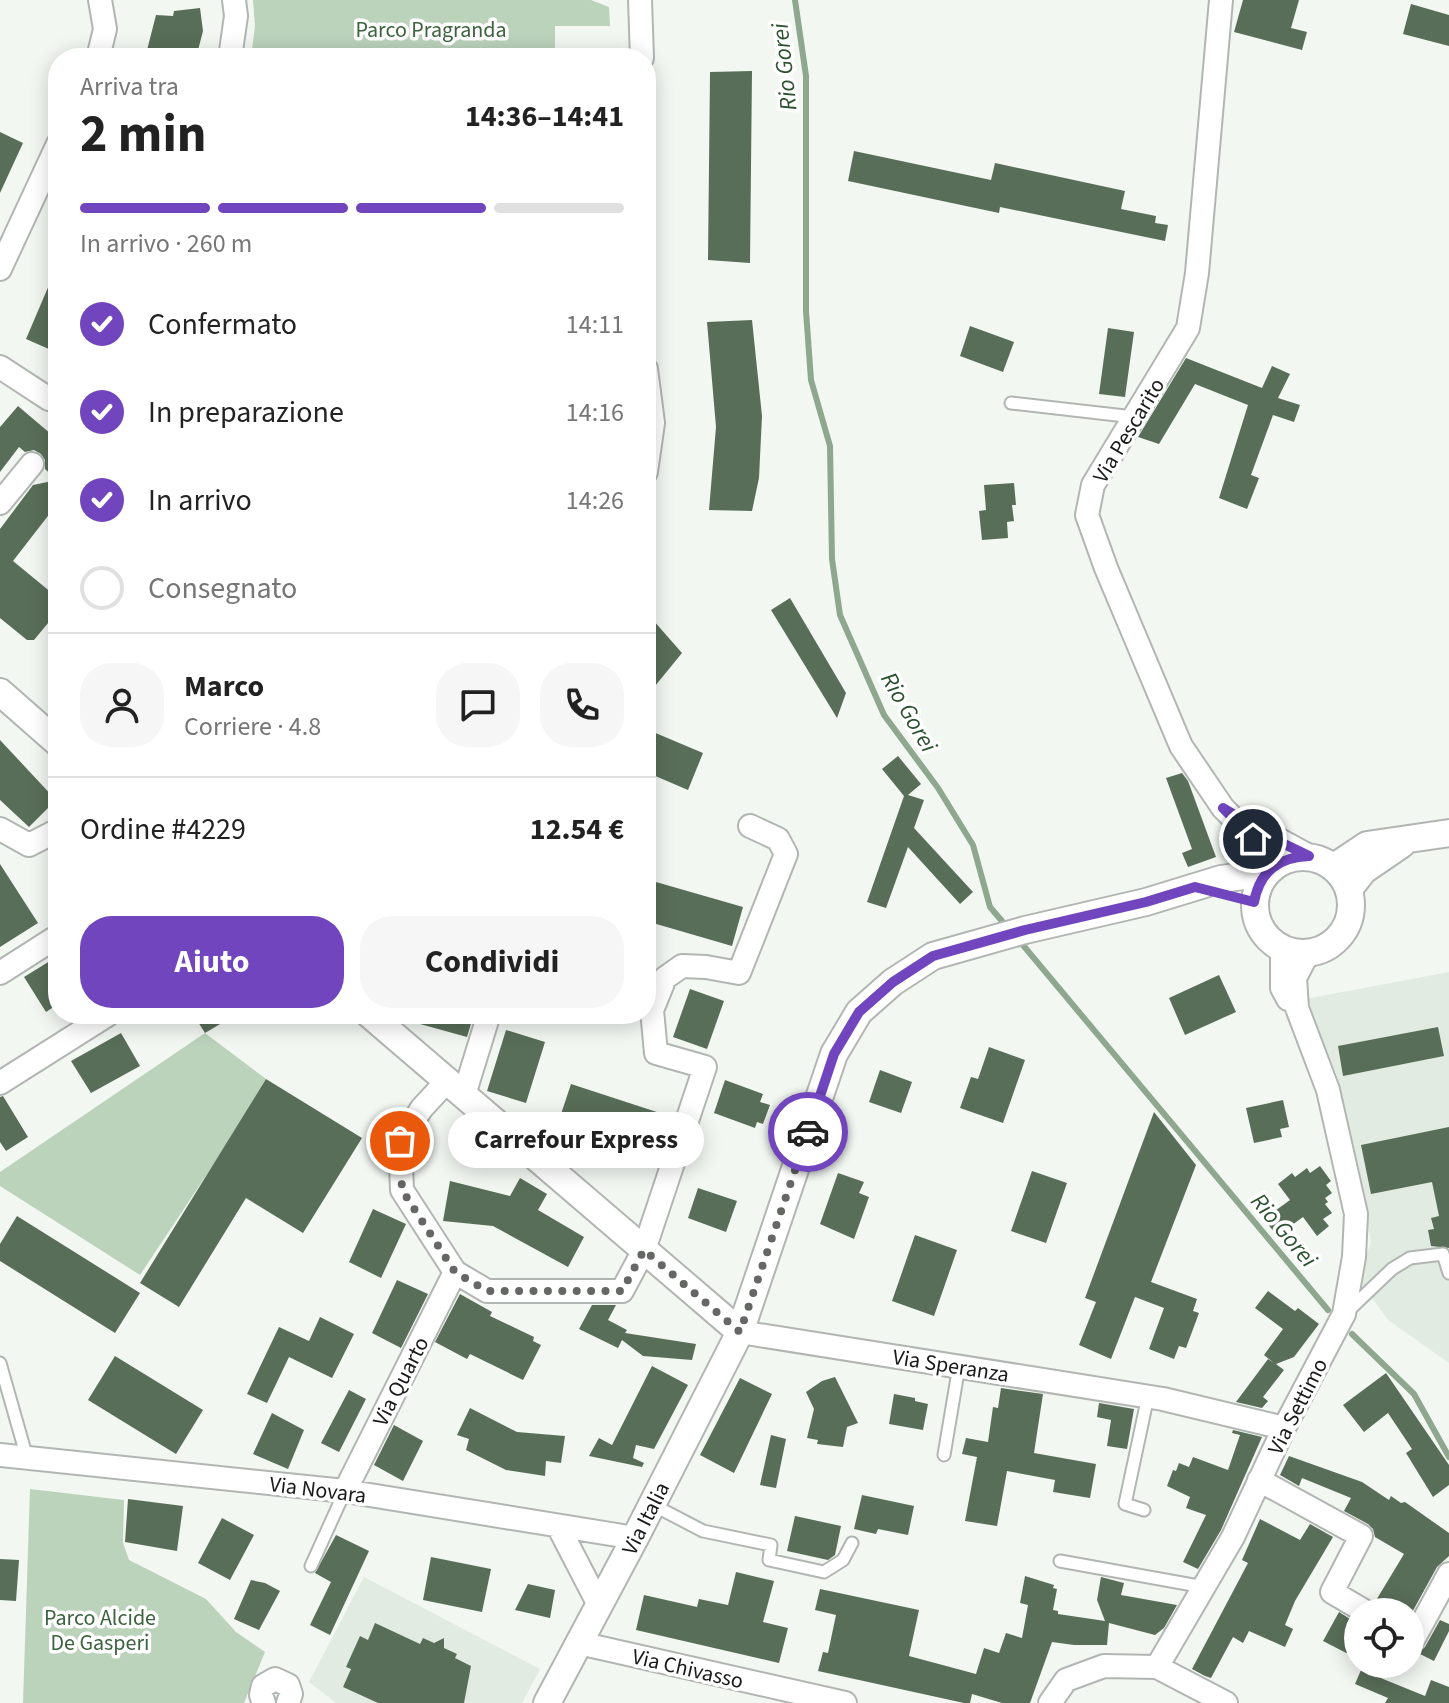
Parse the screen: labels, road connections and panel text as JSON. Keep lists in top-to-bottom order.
{
  "streets": {
    "street": [
      "Via Pescarito",
      "Via Speranza",
      "Via Quarto",
      "Via Settimo",
      "Via Novara",
      "Via Italia",
      "Via Chivasso"
    ]
  },
  "crossings": [
    ["Via Pescarito", "Via Settimo"],
    ["Via Pescarito", "Via Italia"],
    ["Via Speranza", "Via Settimo"],
    ["Via Speranza", "Via Italia"],
    ["Via Quarto", "Via Novara"],
    ["Via Settimo", "Via Italia"],
    ["Via Novara", "Via Italia"],
    ["Via Italia", "Via Chivasso"]
  ],
  "water": ["Rio Gorei"],
  "parks": ["Parco Pragranda", "Parco Alcide De Gasperi"],
  "places": ["Carrefour Express"],
  "page": {
    "heading": ["2 min", "Arriva tra", "14:36–14:41"],
    "panel": [
      "Marco",
      "Corriere · 4.8",
      "Ordine #4229",
      "12.54 €"
    ],
    "bar": "In arrivo · 260 m",
    "list": [
      ["Confermato", "14:11"],
      ["In preparazione", "14:16"],
      ["In arrivo", "14:26"],
      "Consegnato"
    ],
    "buttons": ["Aiuto", "Condividi"],
    "bubble": "Carrefour Express"
  }
}
